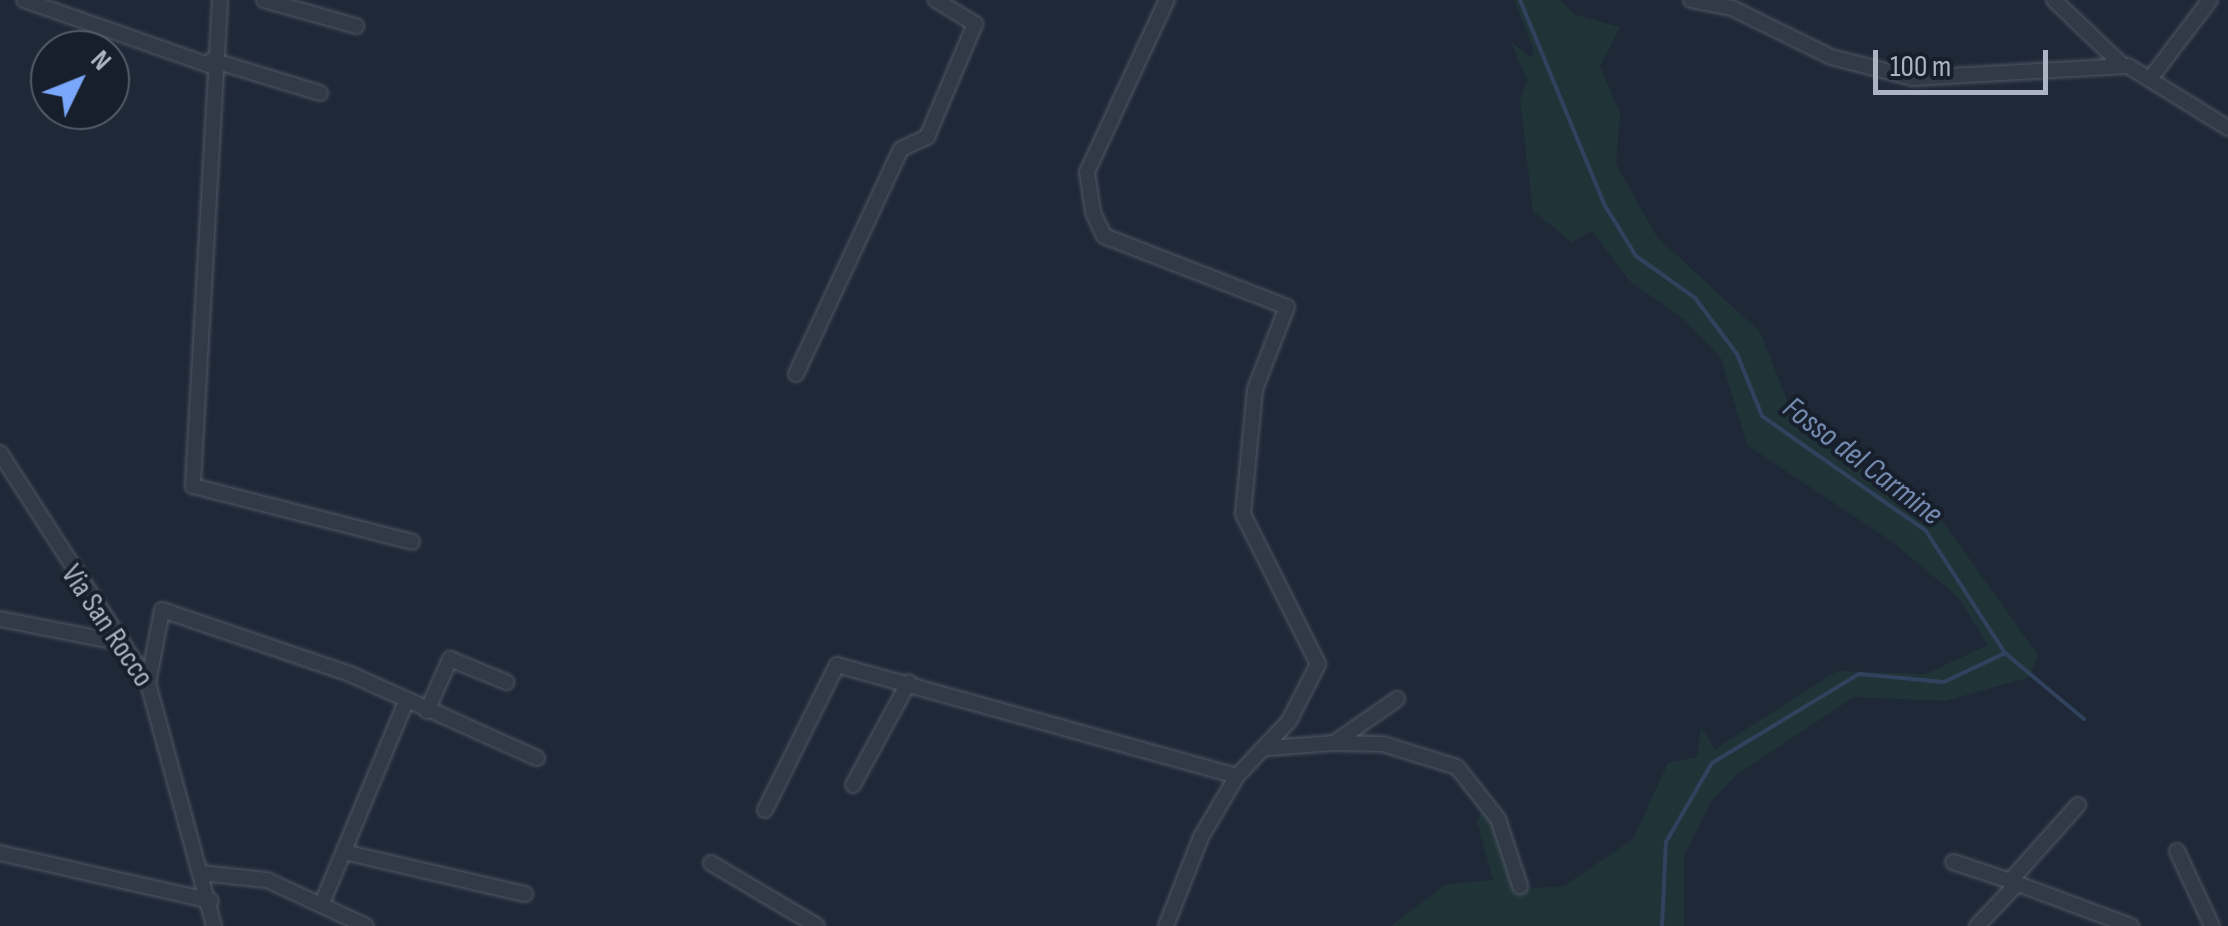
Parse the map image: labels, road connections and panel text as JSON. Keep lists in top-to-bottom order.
{
  "streets": {
    "street": ["Via San Rocco"]
  },
  "water": ["Fosso del Carmine"],
  "scale_bar": "100 m",
  "north": "top right"
}
